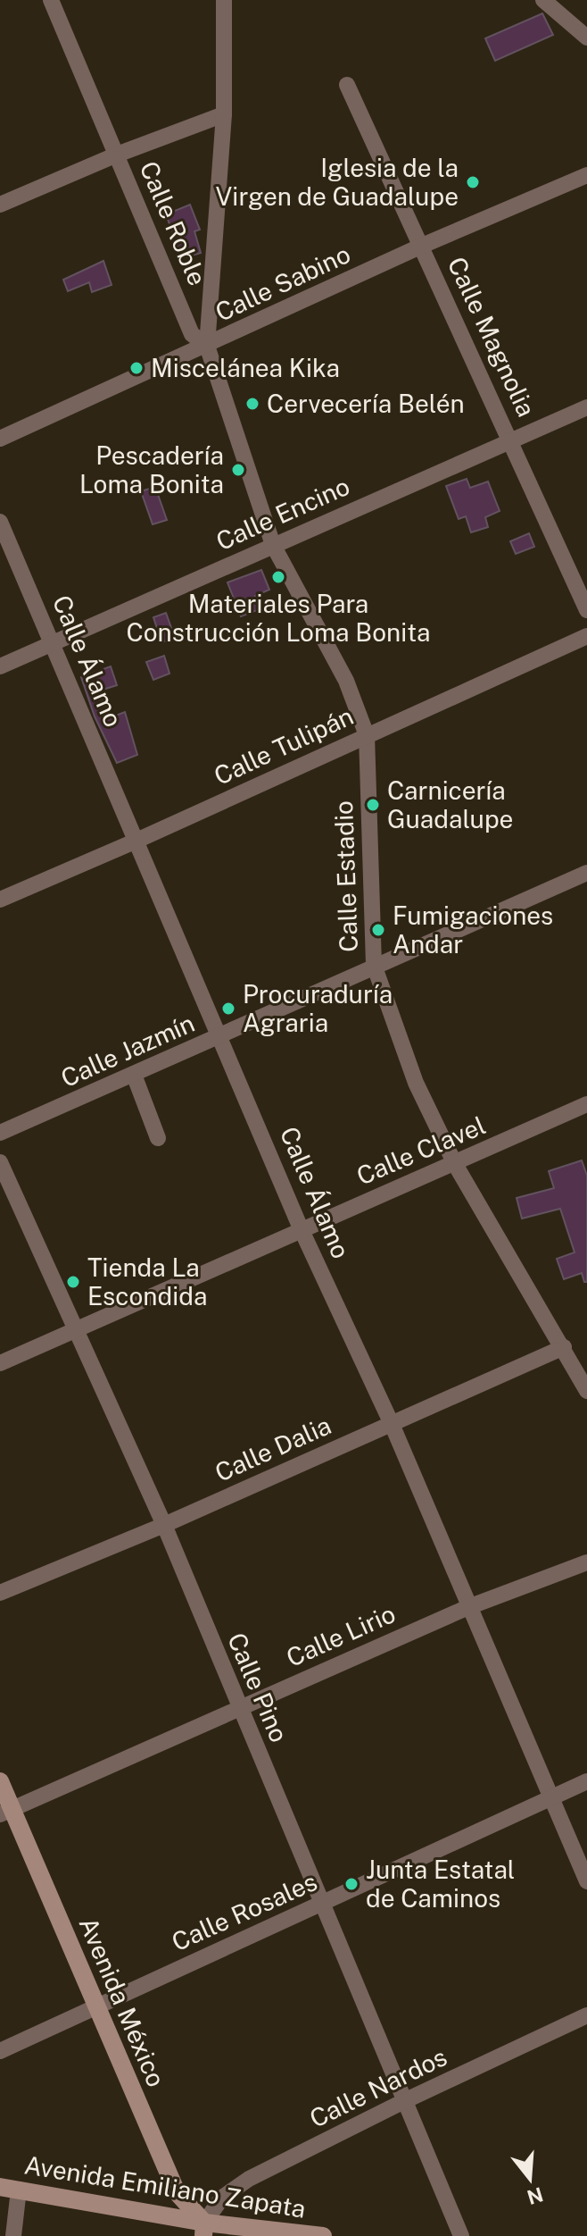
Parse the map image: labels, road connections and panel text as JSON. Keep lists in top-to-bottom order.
{
  "streets": {
    "street": [
      "Calle Roble",
      "Calle Sabino",
      "Calle Magnolia",
      "Calle Encino",
      "Calle Álamo",
      "Calle Tulipán",
      "Calle Estadio",
      "Calle Jazmín",
      "Calle Clavel",
      "Calle Dalia",
      "Calle Lirio",
      "Calle Pino",
      "Calle Rosales",
      "Avenida México",
      "Calle Nardos",
      "Avenida Emiliano Zapata"
    ]
  },
  "crossings": [
    ["Calle Roble", "Calle Sabino"],
    ["Calle Roble", "Calle Encino"],
    ["Calle Roble", "Calle Estadio"],
    ["Calle Sabino", "Calle Magnolia"],
    ["Calle Magnolia", "Calle Encino"],
    ["Calle Encino", "Calle Álamo"],
    ["Calle Encino", "Calle Estadio"],
    ["Calle Álamo", "Calle Tulipán"],
    ["Calle Álamo", "Calle Jazmín"],
    ["Calle Álamo", "Calle Clavel"],
    ["Calle Álamo", "Calle Dalia"],
    ["Calle Álamo", "Calle Lirio"],
    ["Calle Álamo", "Calle Rosales"],
    ["Calle Tulipán", "Calle Estadio"],
    ["Calle Estadio", "Calle Jazmín"],
    ["Calle Estadio", "Calle Clavel"],
    ["Calle Estadio", "Calle Dalia"],
    ["Calle Clavel", "Calle Pino"],
    ["Calle Dalia", "Calle Pino"],
    ["Calle Lirio", "Calle Pino"],
    ["Calle Lirio", "Avenida México"],
    ["Calle Pino", "Calle Rosales"],
    ["Calle Pino", "Calle Nardos"],
    ["Calle Rosales", "Avenida México"],
    ["Avenida México", "Calle Nardos"],
    ["Avenida México", "Avenida Emiliano Zapata"],
    ["Calle Nardos", "Avenida Emiliano Zapata"]
  ],
  "places": [
    "Iglesia de la Virgen de Guadalupe",
    "Miscelánea Kika",
    "Cervecería Belén",
    "Pescadería Loma Bonita",
    "Materiales Para Construcción Loma Bonita",
    "Carnicería Guadalupe",
    "Fumigaciones Andar",
    "Procuraduría Agraria",
    "Tienda La Escondida",
    "Junta Estatal de Caminos"
  ],
  "north": "bottom"
}
